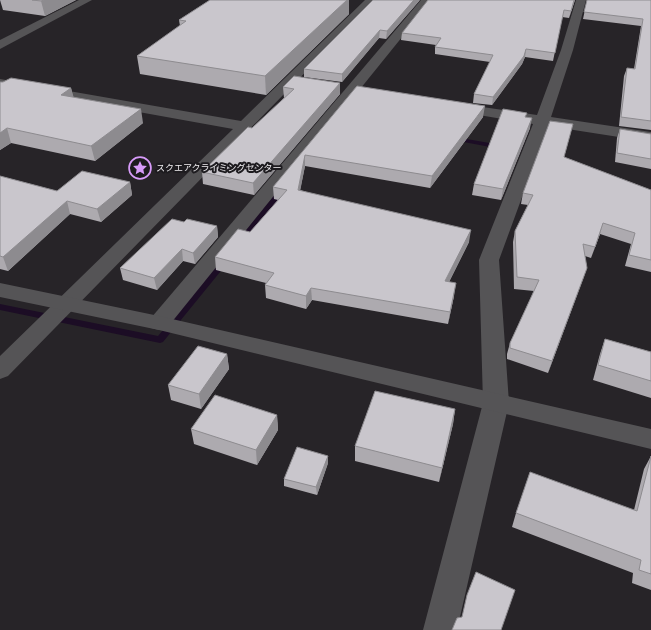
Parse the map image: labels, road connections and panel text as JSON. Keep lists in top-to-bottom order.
{
  "places": {
    "place": ["スクエアクライミングセンター"]
  }
}
